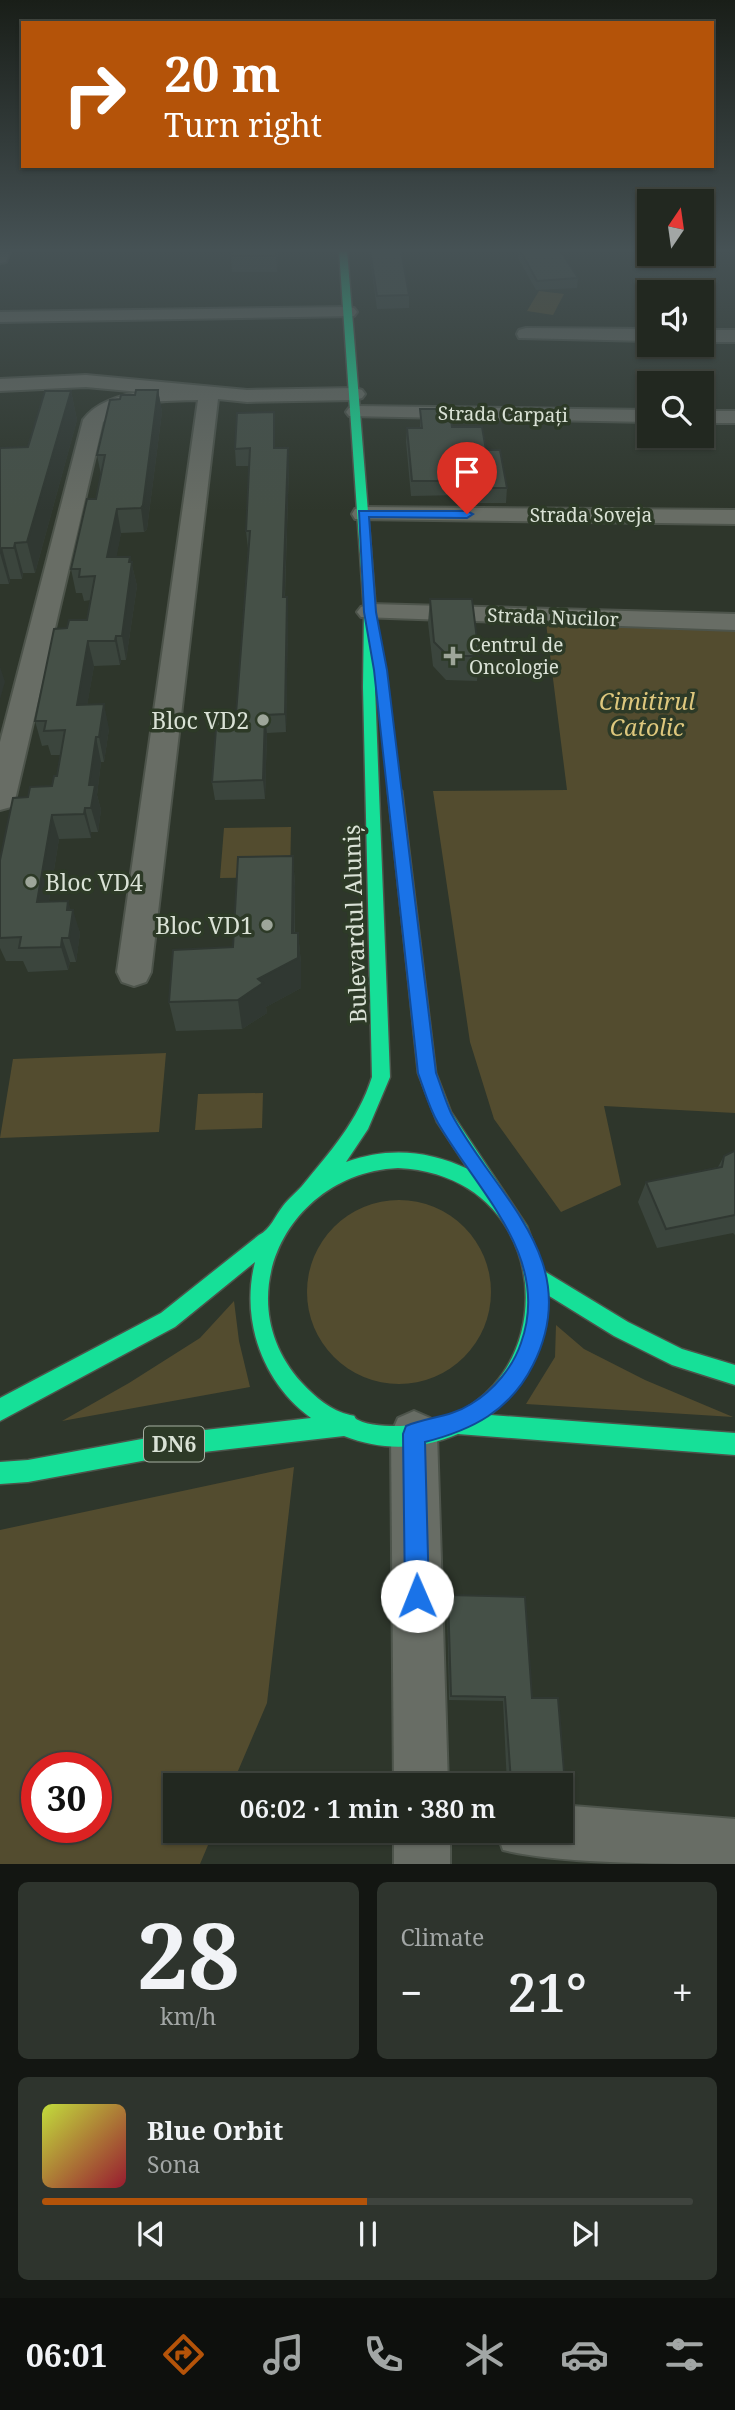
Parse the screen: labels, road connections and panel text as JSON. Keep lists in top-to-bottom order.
{
  "streets": {
    "main road": ["Bulevardul Aluniș", "DN6"],
    "street": ["Strada Carpați", "Strada Soveja", "Strada Nucilor"]
  },
  "crossings": [
    ["Strada Carpați", "Bulevardul Aluniș"],
    ["Strada Soveja", "Bulevardul Aluniș"],
    ["Strada Nucilor", "Bulevardul Aluniș"],
    ["Bulevardul Aluniș", "DN6"]
  ],
  "parks": ["Cimitirul Catolic"],
  "places": {
    "health": ["Centrul de Oncologie"],
    "other": ["Bloc VD2", "Bloc VD4", "Bloc VD1"]
  },
  "north": "top",
  "page": {
    "turn": ["20 m", "Turn right"],
    "limit": "30",
    "trip": "06:02 · 1 min · 380 m",
    "tile": [
      ["28", "km/h"],
      "Climate"
    ],
    "heat": ["−", "21°", "+"],
    "song": ["Blue Orbit", "Sona"],
    "tabs": "06:01"
  }
}
